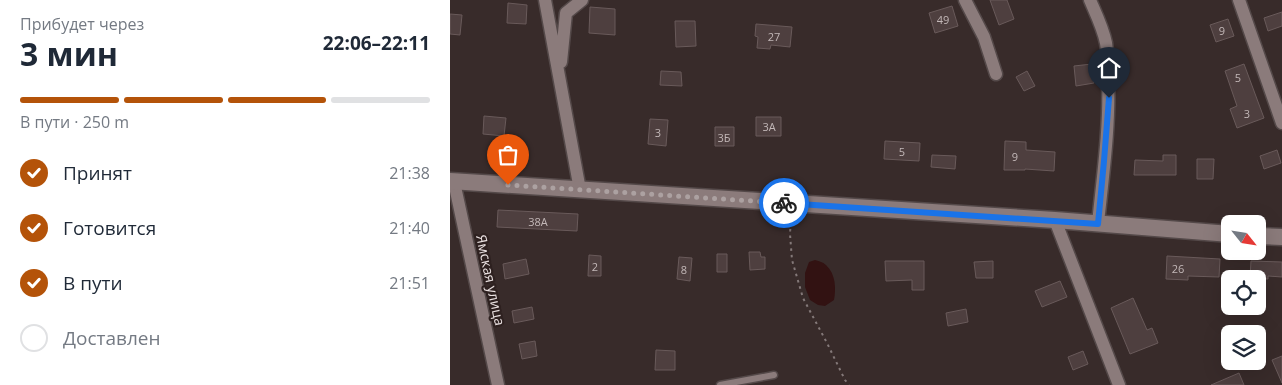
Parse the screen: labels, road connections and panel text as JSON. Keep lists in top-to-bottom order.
{
  "streets": {
    "street": ["Ямская улица"]
  },
  "house_numbers": [
    "49",
    "9",
    "27",
    "5",
    "3",
    "3А",
    "3",
    "3Б",
    "5",
    "9",
    "38А",
    "2",
    "26",
    "8"
  ],
  "north": "bottom right",
  "page": {
    "heading": ["3 мин", "Прибудет через", "22:06–22:11"],
    "bar": "В пути · 250 m",
    "list": [
      ["Принят", "21:38"],
      ["Готовится", "21:40"],
      ["В пути", "21:51"],
      "Доставлен"
    ]
  }
}
